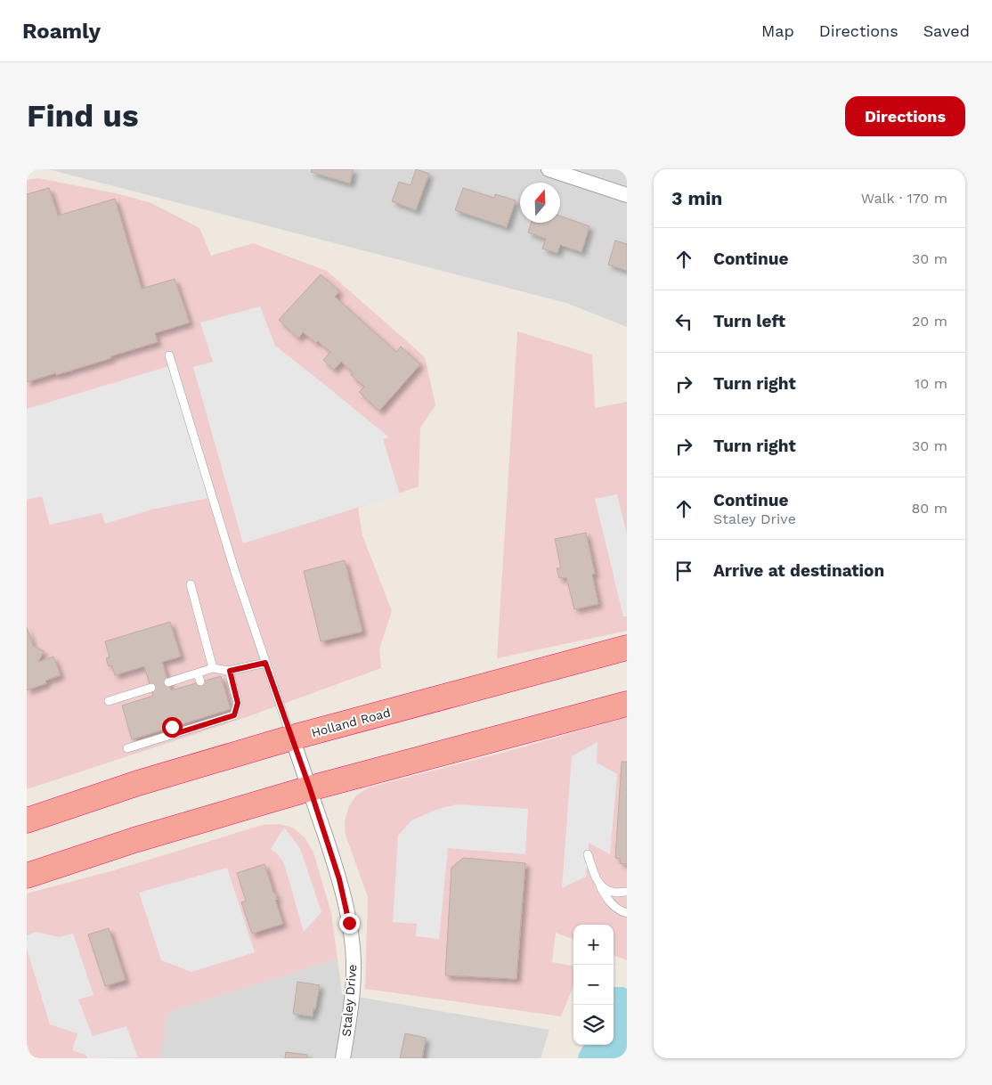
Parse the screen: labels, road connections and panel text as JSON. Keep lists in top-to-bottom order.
{
  "streets": {
    "highway": ["Holland Road"],
    "street": ["Staley Drive"]
  },
  "crossings": [
    ["Holland Road", "Staley Drive"]
  ],
  "north": "top",
  "page": {
    "header": "Roamly",
    "nav": ["Map", "Directions", "Saved"],
    "buttons": "Directions",
    "title": "Find us",
    "heading": ["3 min", "Walk · 170 m"],
    "list": [
      ["Continue", "30 m"],
      ["Turn left", "20 m"],
      ["Turn right", "10 m"],
      ["Turn right", "30 m"],
      ["Continue", "Staley Drive", "80 m"],
      "Arrive at destination"
    ],
    "map_buttons": ["+", "−"]
  }
}
